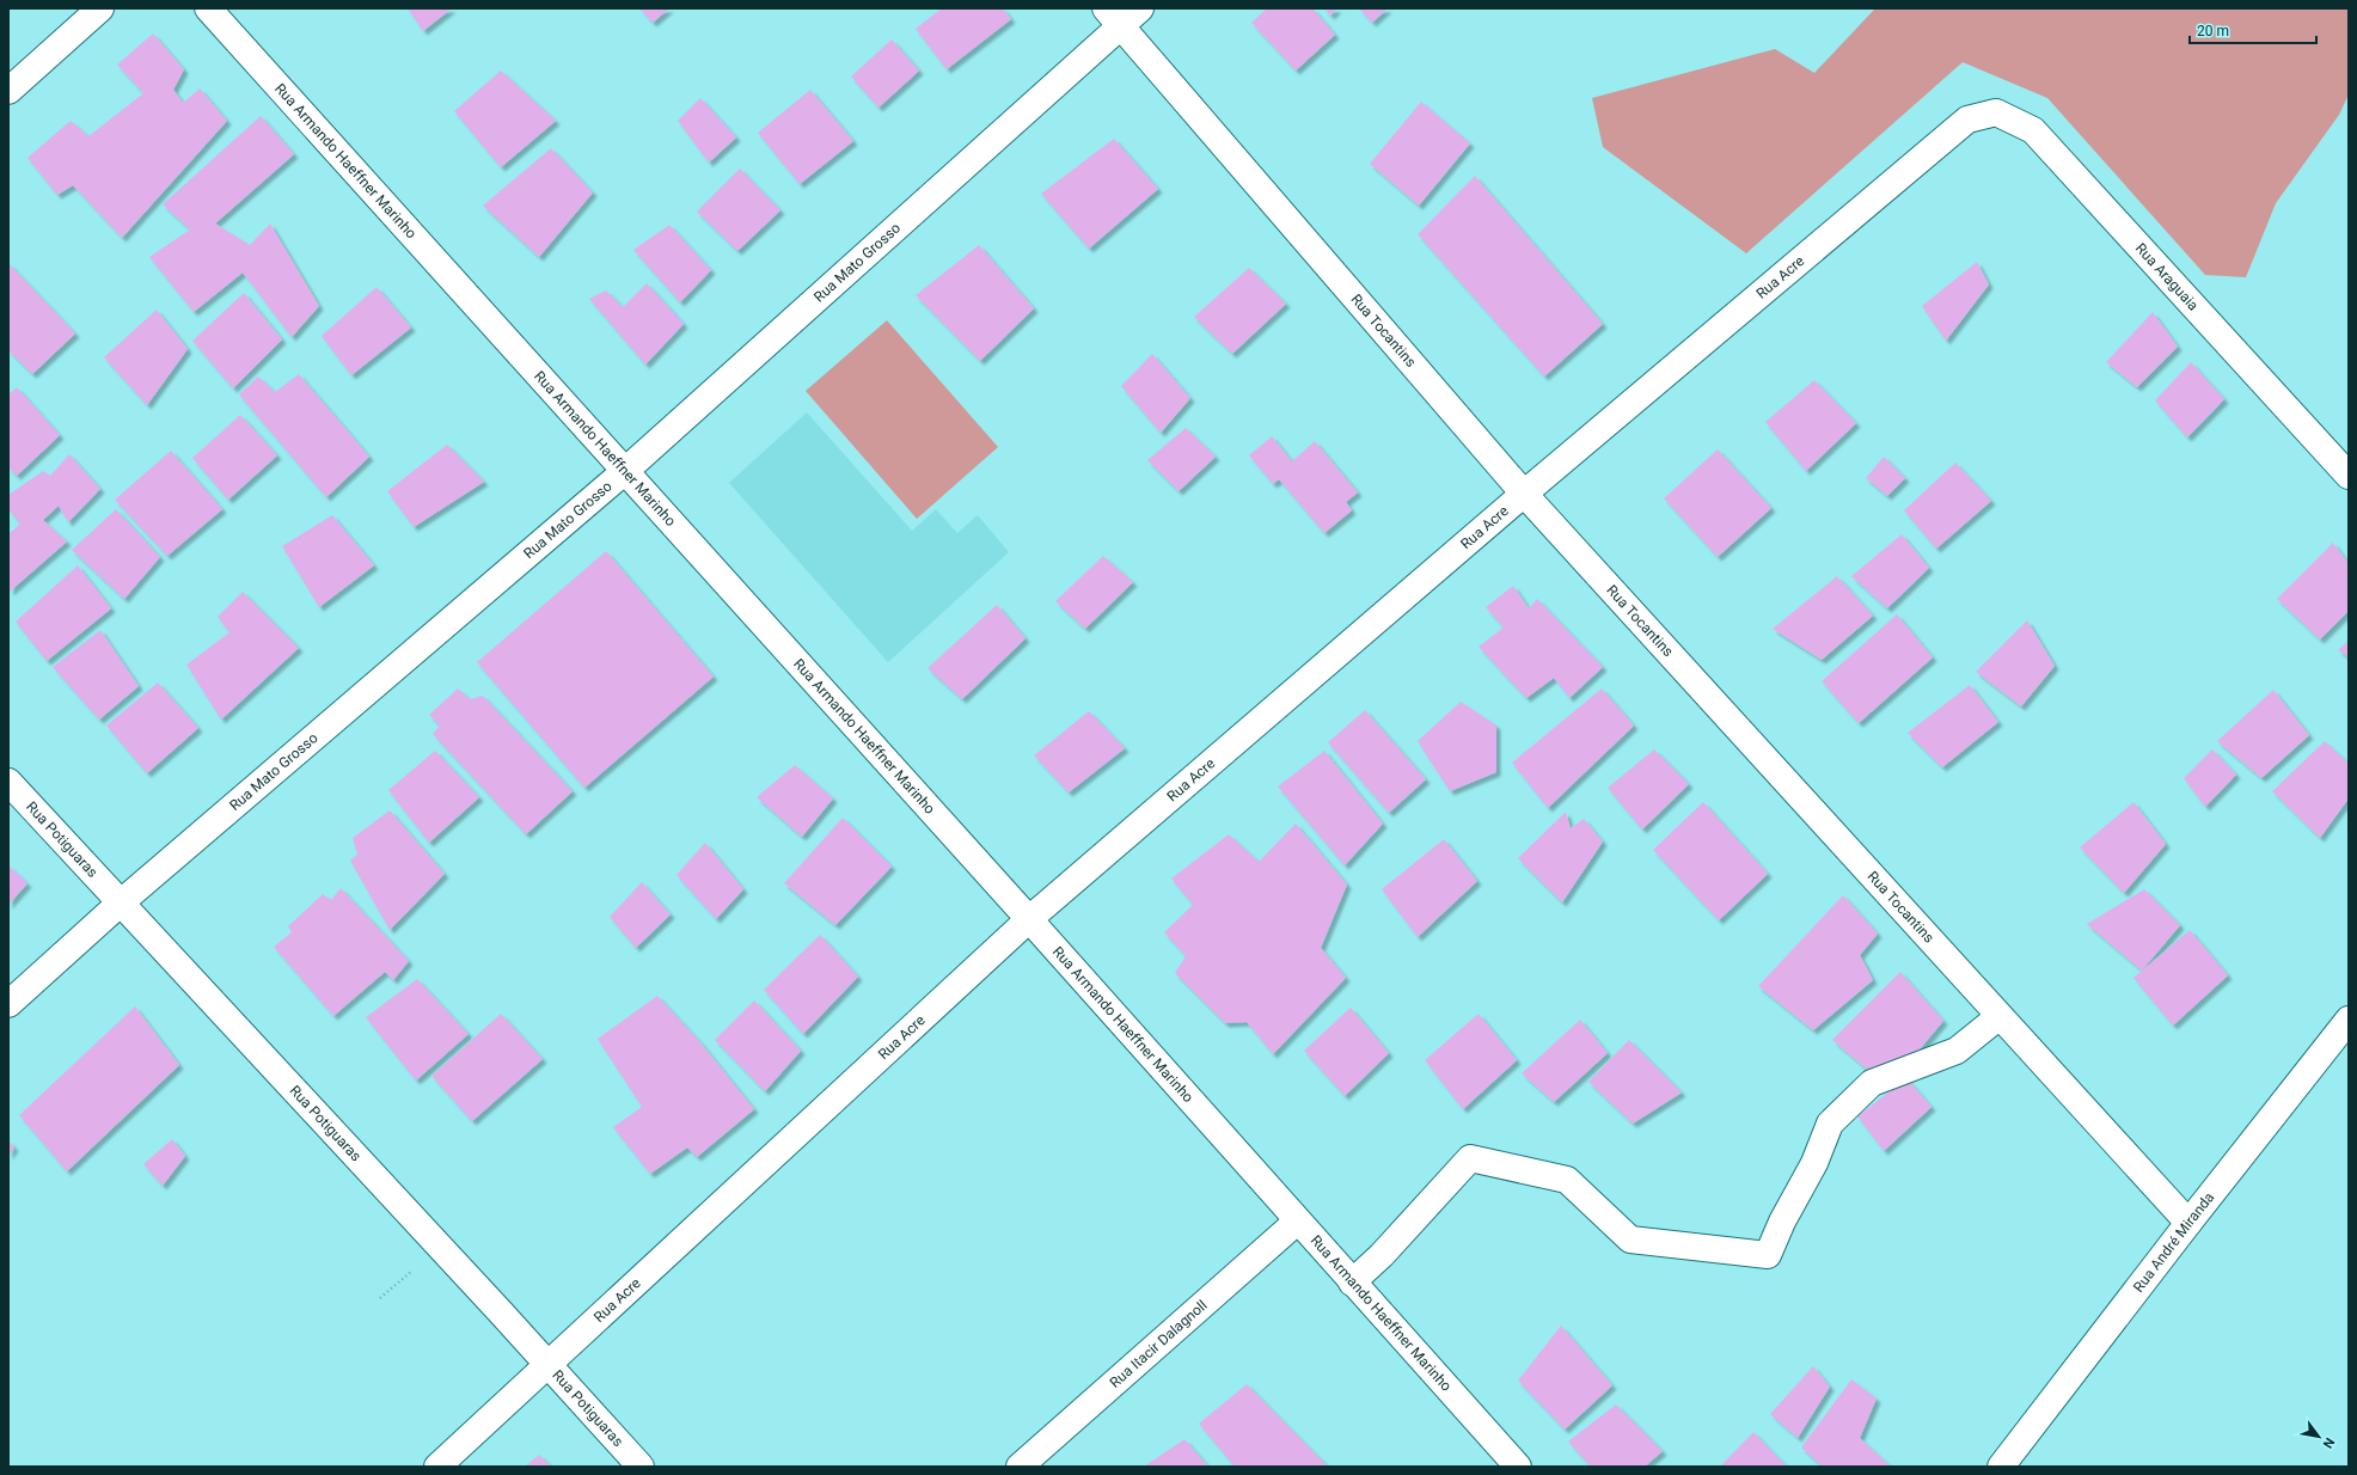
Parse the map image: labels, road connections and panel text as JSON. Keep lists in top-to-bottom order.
{
  "streets": {
    "street": [
      "Rua Armando Haeffner Marinho",
      "Rua Mato Grosso",
      "Rua Acre",
      "Rua Araguaia",
      "Rua Tocantins",
      "Rua Potiguaras",
      "Rua André Miranda",
      "Rua Itacir Dalagnoll"
    ]
  },
  "crossings": [
    ["Rua Armando Haeffner Marinho", "Rua Mato Grosso"],
    ["Rua Armando Haeffner Marinho", "Rua Acre"],
    ["Rua Armando Haeffner Marinho", "Rua Itacir Dalagnoll"],
    ["Rua Mato Grosso", "Rua Tocantins"],
    ["Rua Mato Grosso", "Rua Potiguaras"],
    ["Rua Acre", "Rua Araguaia"],
    ["Rua Acre", "Rua Tocantins"],
    ["Rua Acre", "Rua Potiguaras"],
    ["Rua Tocantins", "Rua André Miranda"]
  ],
  "scale_bar": "20 m",
  "north": "bottom right"
}
